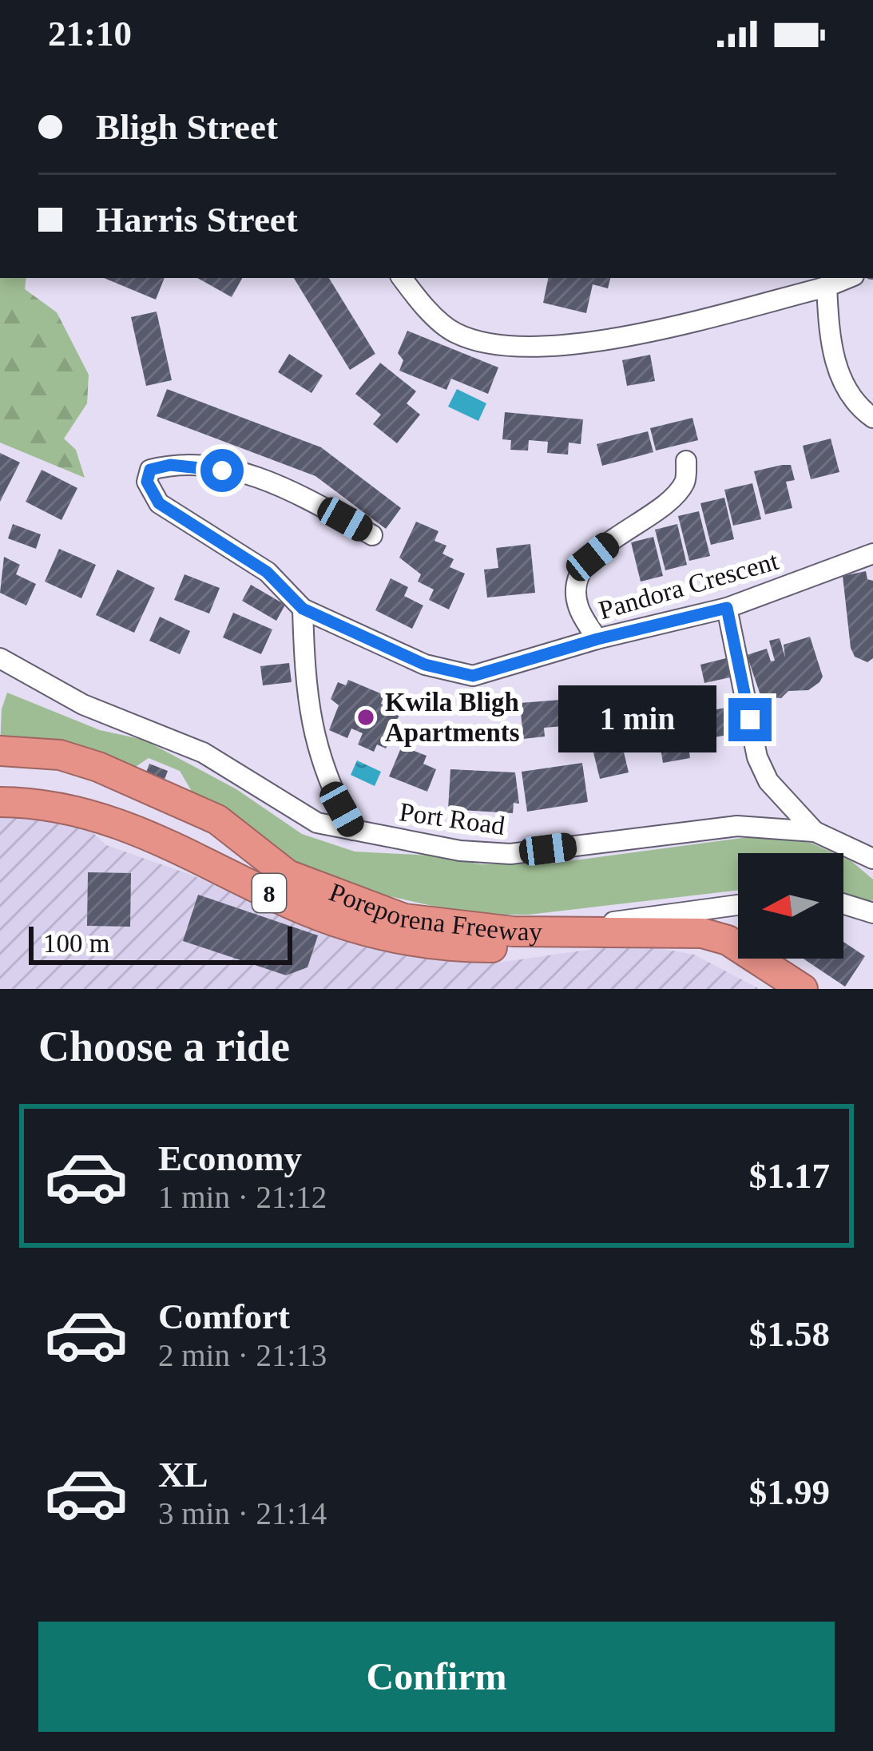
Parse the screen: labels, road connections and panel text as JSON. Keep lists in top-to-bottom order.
{
  "streets": {
    "highway": ["8", "Poreporena Freeway"],
    "street": ["Pandora Crescent", "Port Road"]
  },
  "crossings": [
    ["8", "Poreporena Freeway"]
  ],
  "places": ["Kwila Bligh Apartments"],
  "scale_bar": "100 m",
  "north": "left",
  "page": {
    "status": "21:10",
    "banner": ["Bligh Street", "Harris Street"],
    "bubble": "1 min",
    "scale": "100 m",
    "heading": "Choose a ride",
    "list": [
      {
        "name": "Economy",
        "note": "1 min · 21:12",
        "value": "$1.17"
      },
      {
        "name": "Comfort",
        "note": "2 min · 21:13",
        "value": "$1.58"
      },
      {
        "name": "XL",
        "note": "3 min · 21:14",
        "value": "$1.99"
      }
    ],
    "buttons": "Confirm"
  }
}
